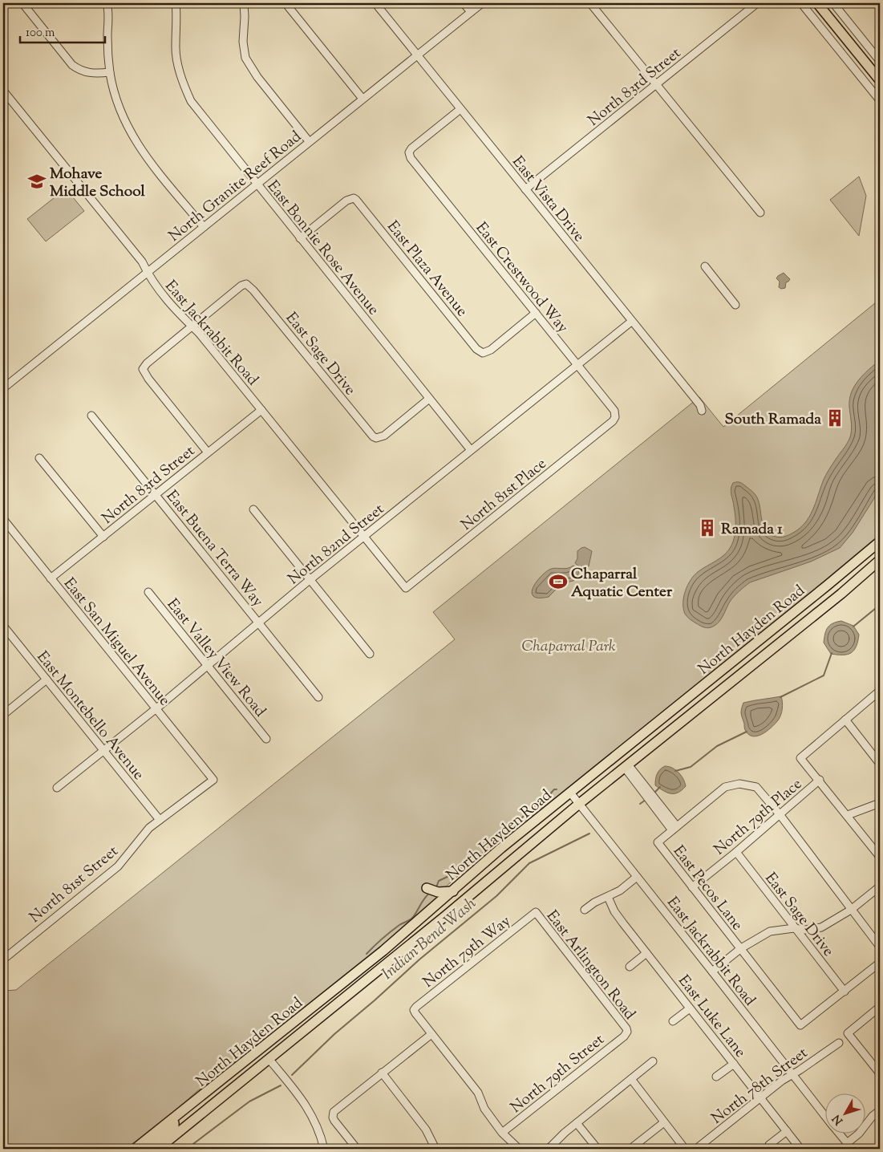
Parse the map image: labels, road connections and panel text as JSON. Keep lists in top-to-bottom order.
{
  "streets": {
    "main road": ["North Hayden Road"],
    "street": [
      "North 83rd Street",
      "North Granite Reef Road",
      "East Vista Drive",
      "East Bonnie Rose Avenue",
      "East Plaza Avenue",
      "East Crestwood Way",
      "East Jackrabbit Road",
      "East Sage Drive",
      "North 81st Place",
      "North 82nd Street",
      "East Buena Terra Way",
      "East San Miguel Avenue",
      "East Valley View Road",
      "East Montebello Avenue",
      "North 79th Place",
      "North 81st Street",
      "East Pecos Lane",
      "North 79th Way",
      "East Arlington Road",
      "East Luke Lane",
      "North 79th Street",
      "North 78th Street"
    ]
  },
  "crossings": [
    ["North 83rd Street", "East Vista Drive"],
    ["North 83rd Street", "East Jackrabbit Road"],
    ["North 83rd Street", "East Buena Terra Way"],
    ["North 83rd Street", "East San Miguel Avenue"],
    ["North Granite Reef Road", "East Vista Drive"],
    ["North Granite Reef Road", "East Bonnie Rose Avenue"],
    ["North Granite Reef Road", "East Jackrabbit Road"],
    ["East Vista Drive", "East Crestwood Way"],
    ["East Vista Drive", "North 82nd Street"],
    ["East Bonnie Rose Avenue", "East Plaza Avenue"],
    ["East Bonnie Rose Avenue", "East Sage Drive"],
    ["East Bonnie Rose Avenue", "North 82nd Street"],
    ["East Plaza Avenue", "East Crestwood Way"],
    ["East Crestwood Way", "North 81st Place"],
    ["East Crestwood Way", "North 82nd Street"],
    ["East Jackrabbit Road", "East Sage Drive"],
    ["East Jackrabbit Road", "North 81st Place"],
    ["East Jackrabbit Road", "North 82nd Street"],
    ["East Jackrabbit Road", "North Hayden Road"],
    ["East Jackrabbit Road", "North 78th Street"],
    ["East Sage Drive", "North 79th Place"],
    ["East Sage Drive", "East Pecos Lane"],
    ["North 82nd Street", "East Buena Terra Way"],
    ["North 82nd Street", "East San Miguel Avenue"],
    ["North 82nd Street", "East Valley View Road"],
    ["North 82nd Street", "East Montebello Avenue"],
    ["North Hayden Road", "East Pecos Lane"],
    ["East San Miguel Avenue", "North 81st Street"],
    ["East Montebello Avenue", "North 81st Street"],
    ["North 79th Place", "East Pecos Lane"],
    ["North 79th Way", "East Arlington Road"],
    ["East Arlington Road", "North 79th Street"],
    ["East Luke Lane", "North 78th Street"]
  ],
  "water": ["Indian Bend Wash"],
  "parks": ["Chaparral Park"],
  "places": {
    "school or university": ["Mohave Middle School"],
    "building": ["South Ramada", "Ramada 1"],
    "sports": ["Chaparral Aquatic Center"]
  },
  "scale_bar": "100 m",
  "north": "bottom left"
}
